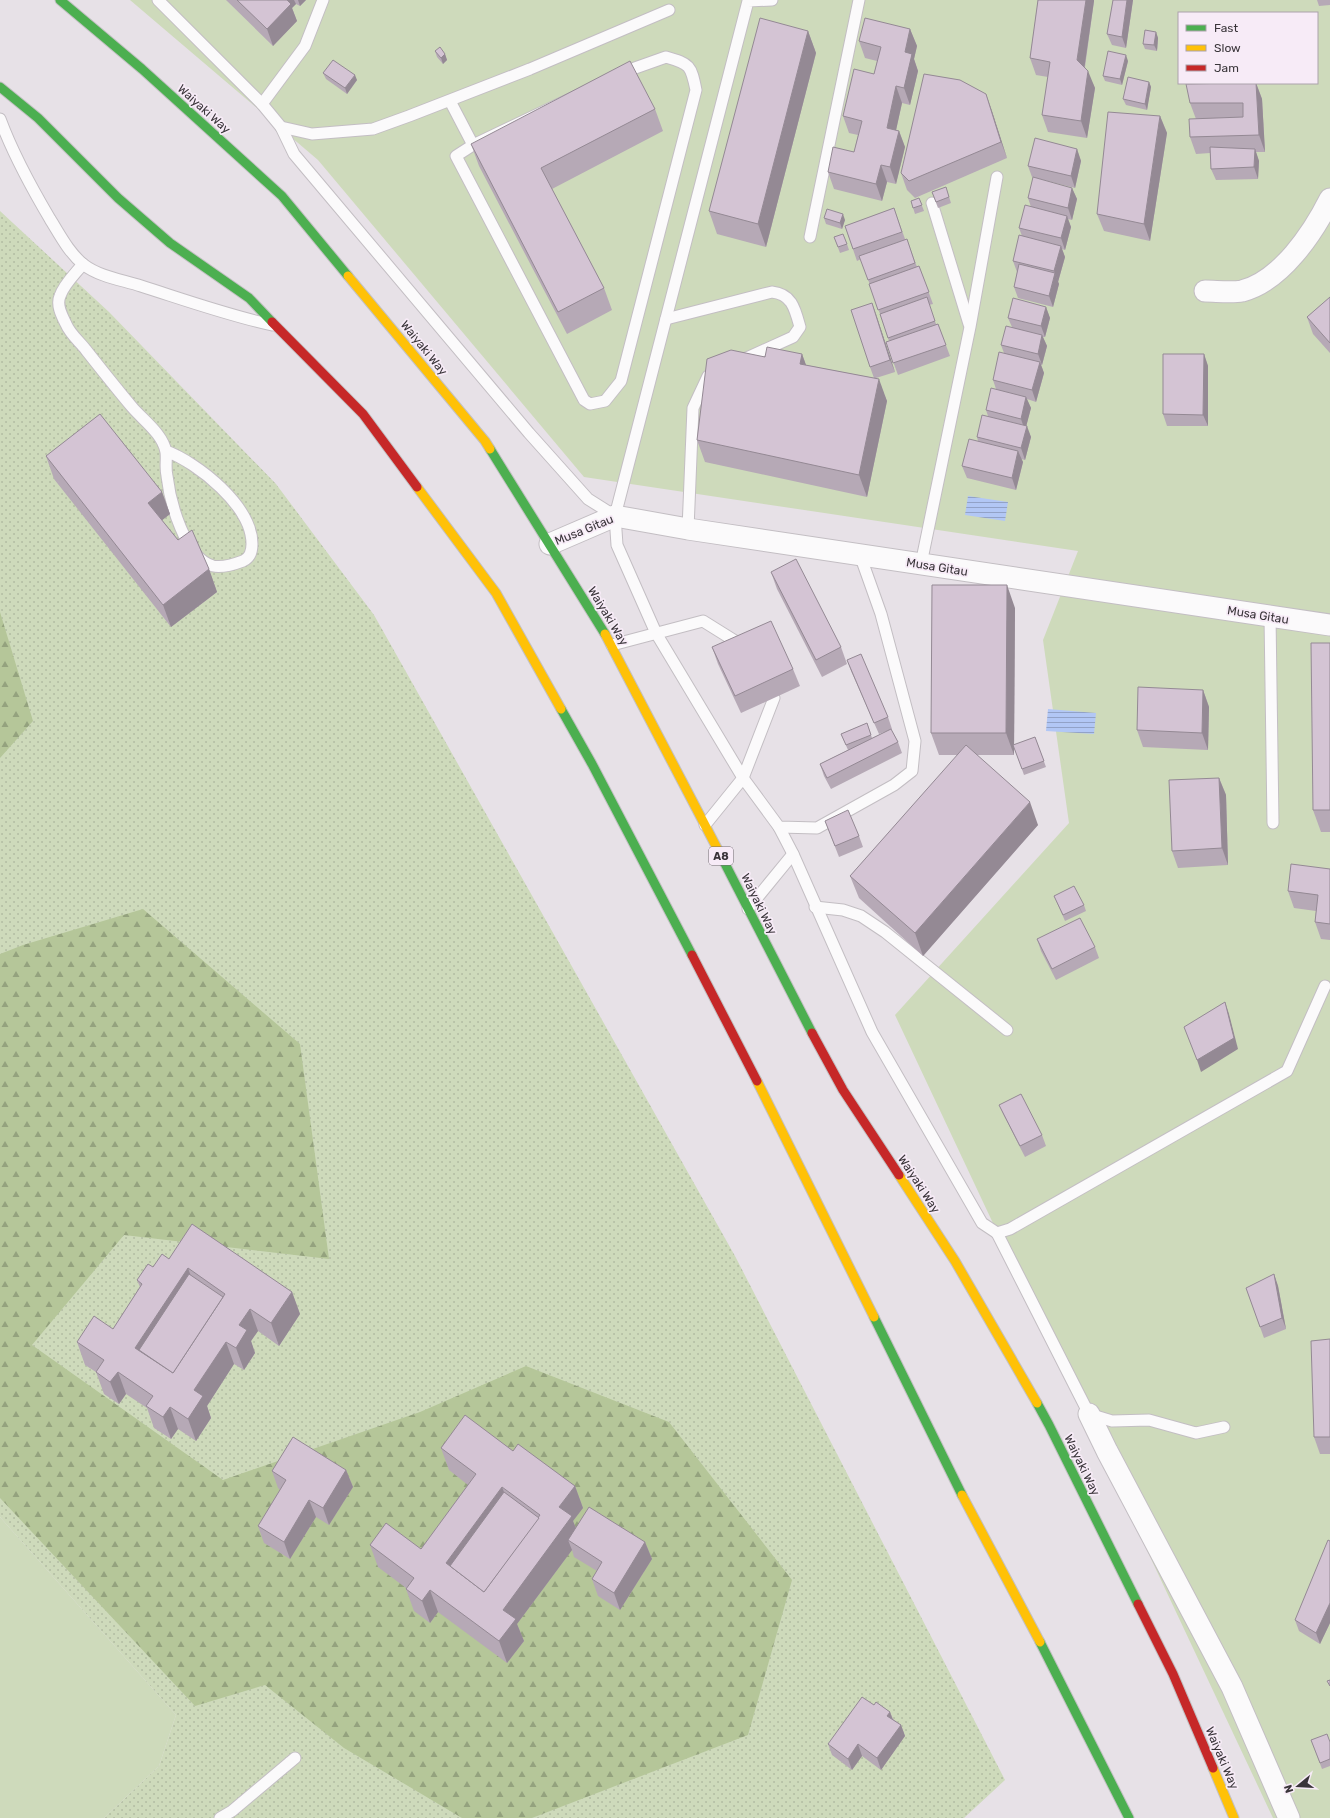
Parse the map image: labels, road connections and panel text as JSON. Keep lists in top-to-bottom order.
{
  "streets": {
    "highway": ["Waiyaki Way", "A8"],
    "street": ["Musa Gitau"]
  },
  "crossings": [
    ["Waiyaki Way", "Musa Gitau"]
  ],
  "legend": ["Fast", "Slow", "Jam"],
  "north": "left"
}
